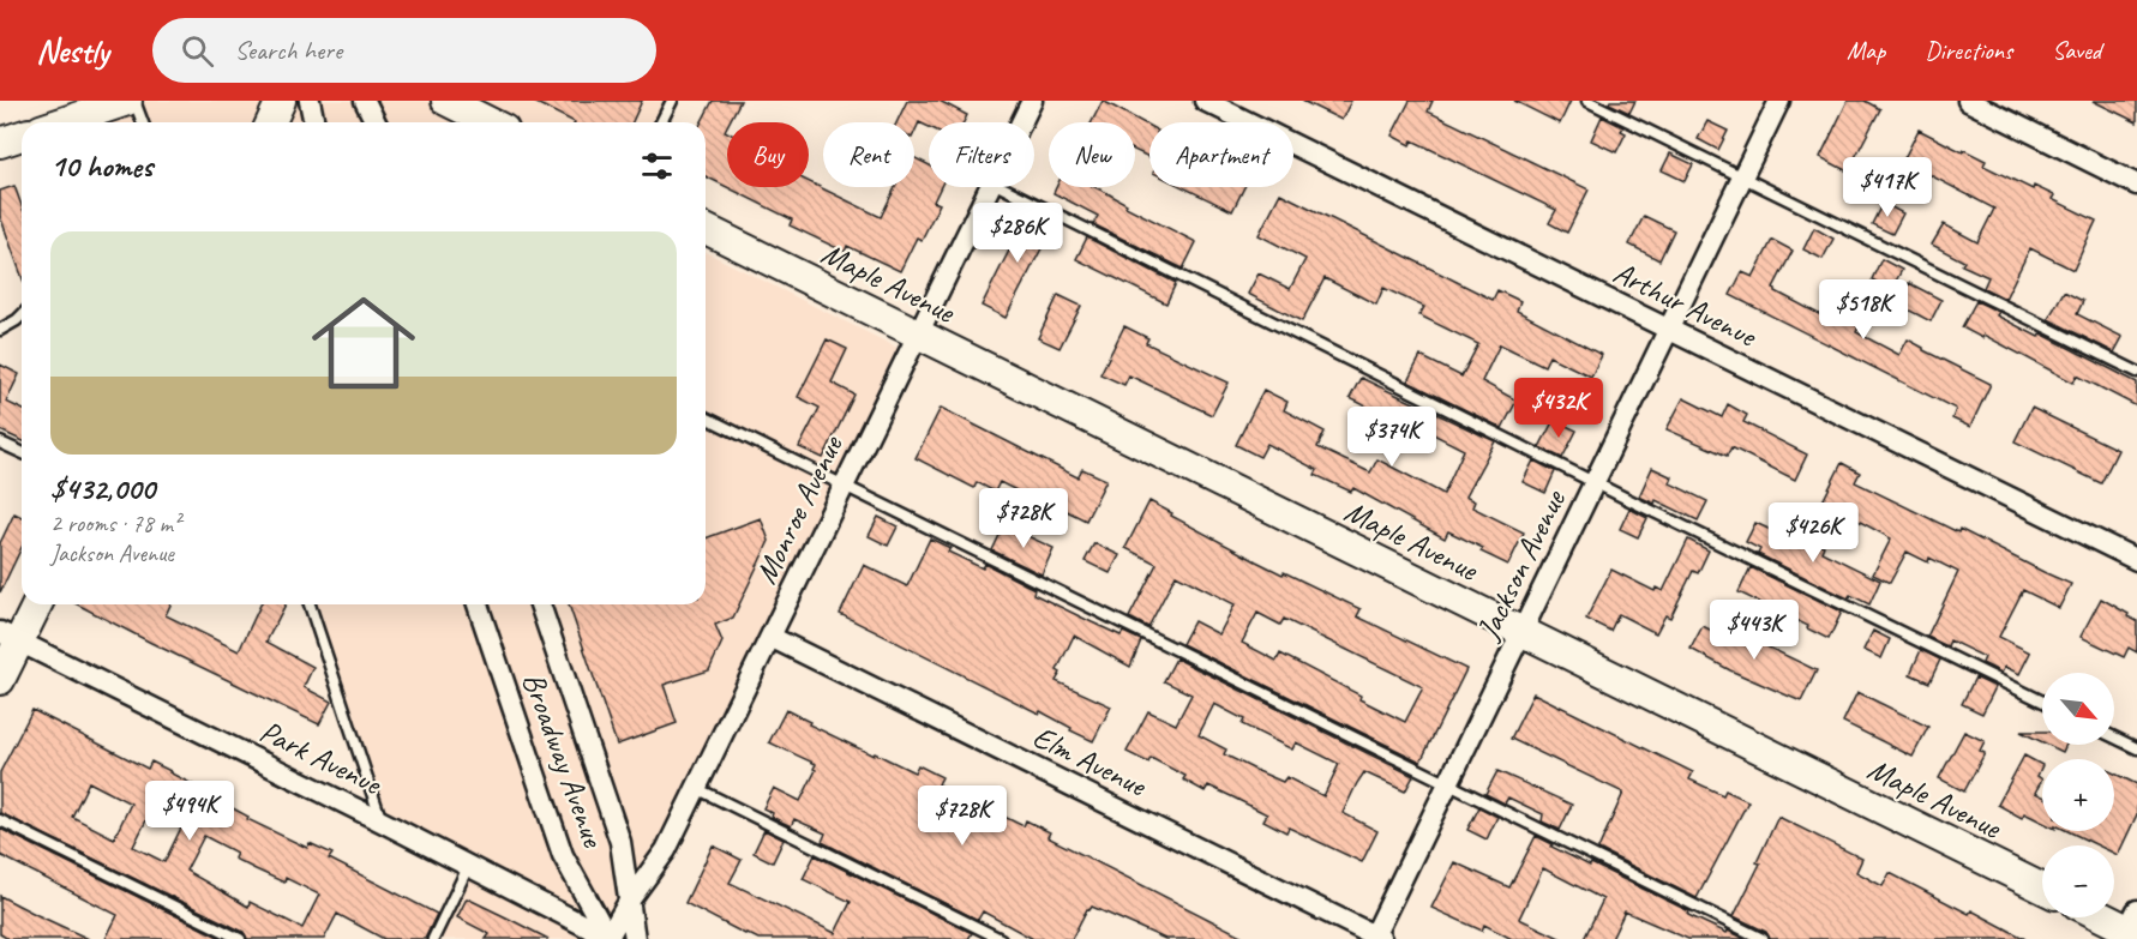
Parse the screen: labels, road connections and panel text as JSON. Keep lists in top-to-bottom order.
{
  "streets": {
    "street": [
      "Maple Avenue",
      "Arthur Avenue",
      "Monroe Avenue",
      "Jackson Avenue",
      "Park Avenue",
      "Broadway Avenue",
      "Elm Avenue"
    ]
  },
  "crossings": [
    ["Maple Avenue", "Monroe Avenue"],
    ["Maple Avenue", "Jackson Avenue"],
    ["Arthur Avenue", "Jackson Avenue"],
    ["Monroe Avenue", "Park Avenue"],
    ["Monroe Avenue", "Broadway Avenue"],
    ["Monroe Avenue", "Elm Avenue"],
    ["Jackson Avenue", "Elm Avenue"],
    ["Park Avenue", "Broadway Avenue"]
  ],
  "north": "bottom right",
  "page": {
    "header": "Nestly",
    "search": "Search here",
    "nav": ["Map", "Directions", "Saved"],
    "chip": [
      "Buy",
      "Rent",
      "Filters",
      "New",
      "Apartment"
    ],
    "heading": "10 homes",
    "price": [
      "$417K",
      "$286K",
      "$518K",
      "$432K",
      "$374K",
      "$728K",
      "$426K",
      "$443K",
      "$494K",
      "$728K"
    ],
    "list": [
      {
        "name": "$432,000",
        "note": "2 rooms · 78 m² · Jackson Avenue"
      }
    ],
    "map_buttons": ["+", "−"]
  }
}
